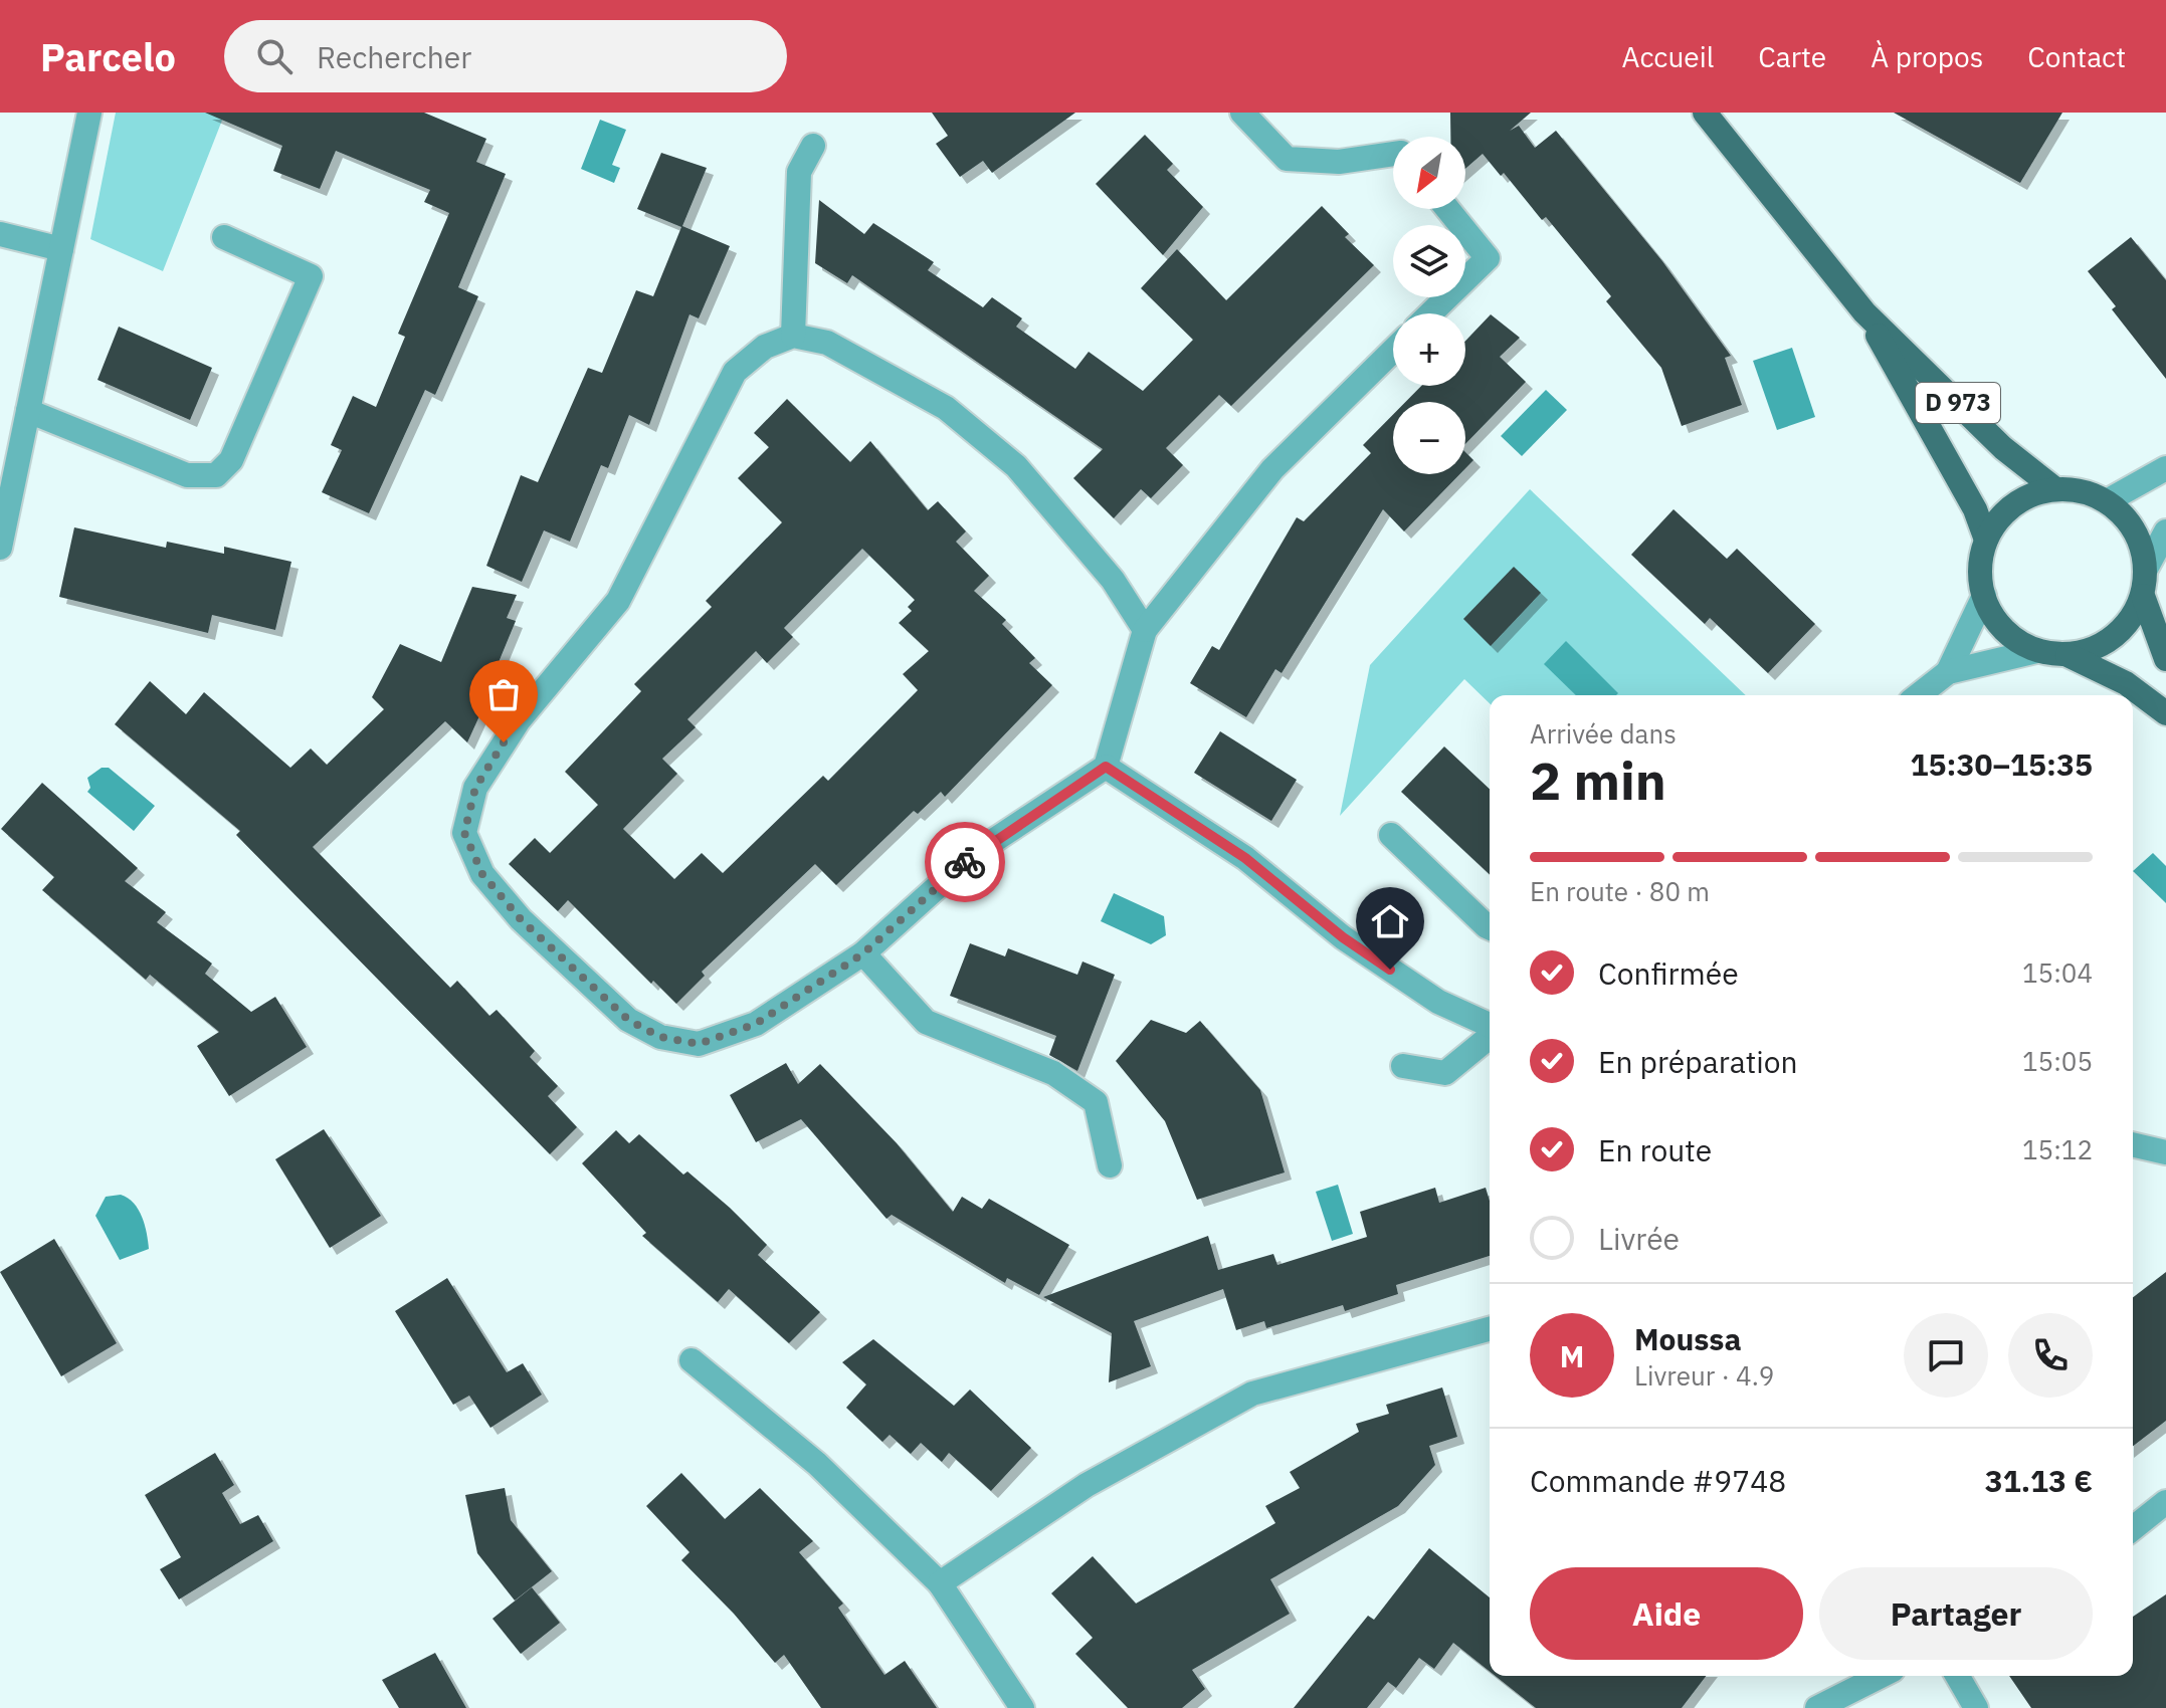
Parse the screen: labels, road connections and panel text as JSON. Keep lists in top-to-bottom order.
{
  "streets": {
    "main road": ["D 973"]
  },
  "north": "bottom left",
  "page": {
    "header": "Parcelo",
    "search": "Rechercher",
    "nav": [
      "Accueil",
      "Carte",
      "À propos",
      "Contact"
    ],
    "map_buttons": ["+", "−"],
    "heading": ["2 min", "Arrivée dans", "15:30–15:35"],
    "panel": [
      "Moussa",
      "Livreur · 4.9",
      "Commande #9748",
      "31.13 €"
    ],
    "bar": "En route · 80 m",
    "list": [
      ["Confirmée", "15:04"],
      ["En préparation", "15:05"],
      ["En route", "15:12"],
      "Livrée"
    ],
    "round": "M",
    "buttons": ["Aide", "Partager"]
  }
}
